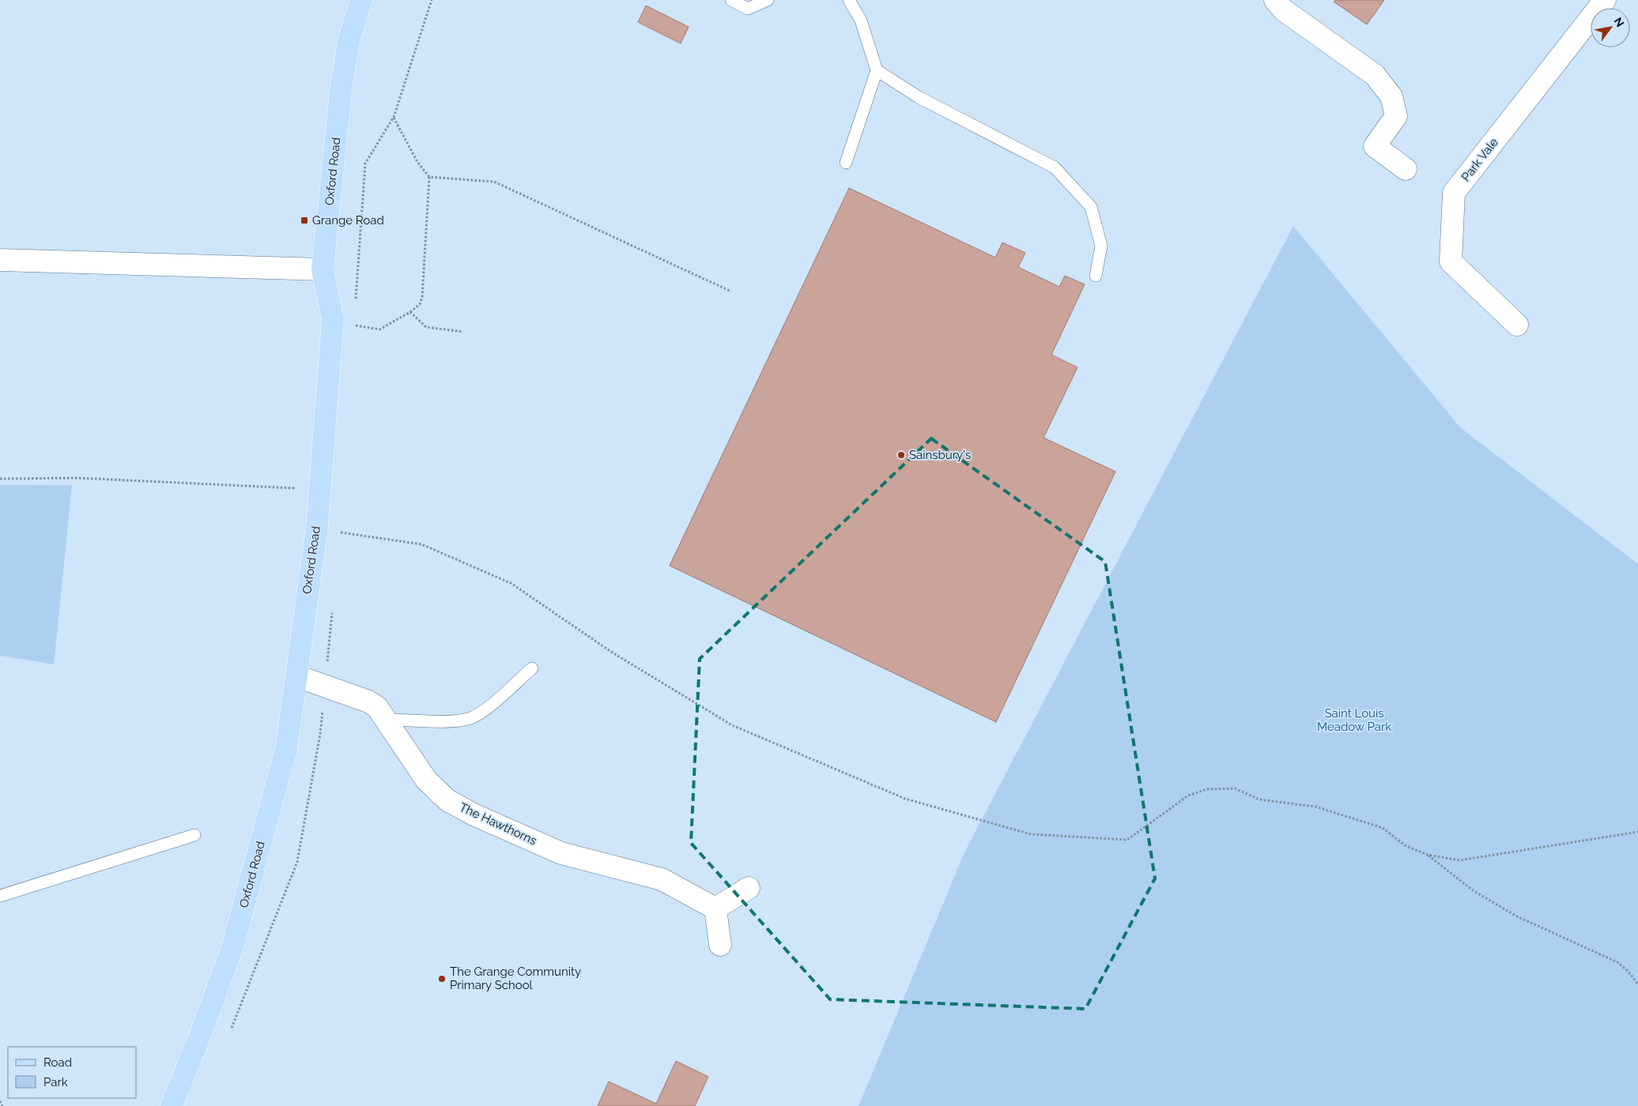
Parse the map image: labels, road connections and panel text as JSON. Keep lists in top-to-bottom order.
{
  "streets": {
    "main road": ["Oxford Road"],
    "street": ["Park Vale", "The Hawthorns"]
  },
  "crossings": [
    ["Oxford Road", "The Hawthorns"]
  ],
  "parks": ["Saint Louis Meadow Park"],
  "places": {
    "transit": ["Grange Road"],
    "other": ["Sainsbury's", "The Grange Community Primary School"]
  },
  "legend": ["Road", "Park"],
  "north": "top right"
}
